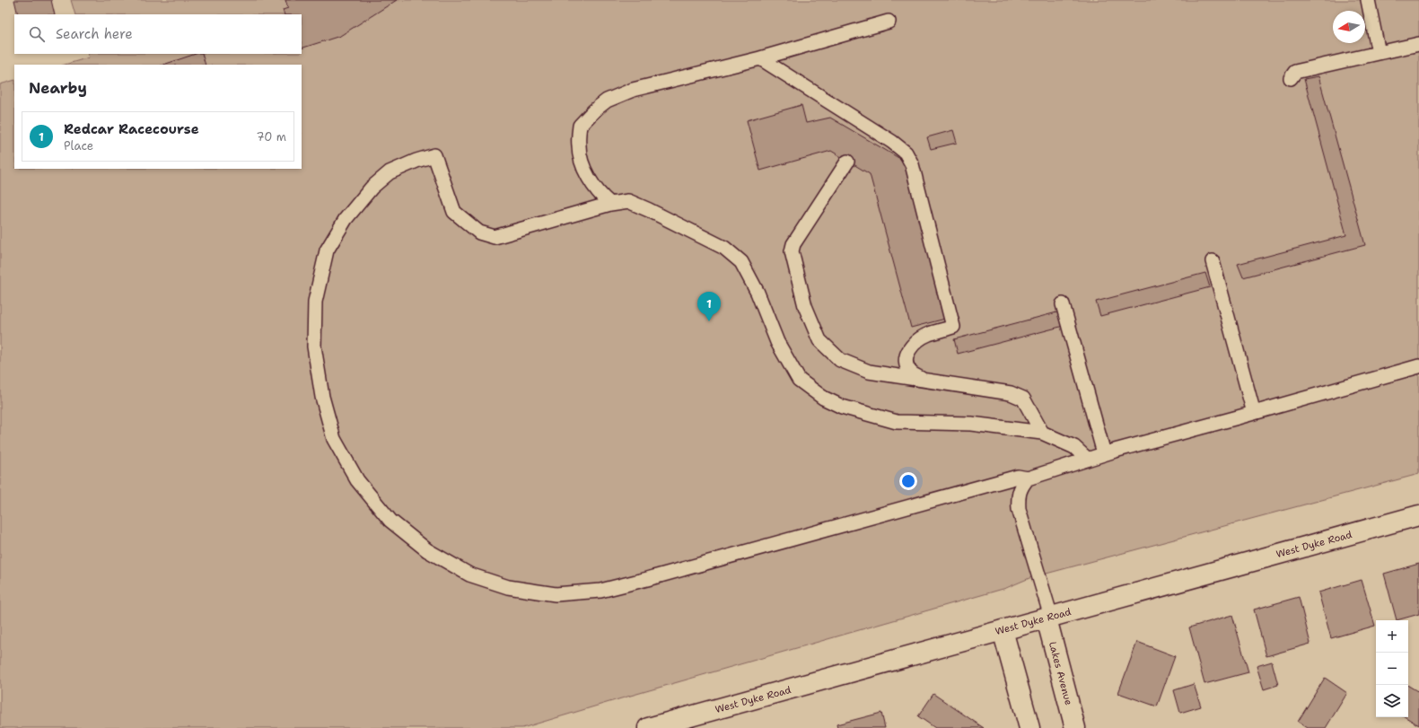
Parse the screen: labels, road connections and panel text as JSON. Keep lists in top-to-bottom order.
{
  "streets": {
    "street": ["West Dyke Road", "Lakes Avenue"]
  },
  "crossings": [
    ["West Dyke Road", "Lakes Avenue"]
  ],
  "north": "left",
  "page": {
    "search": "Search here",
    "heading": "Nearby",
    "list": [
      {
        "mark": "1",
        "name": "Redcar Racecourse",
        "note": "Place",
        "value": "70 m"
      }
    ],
    "pins": "1",
    "map_buttons": ["+", "−"]
  }
}
